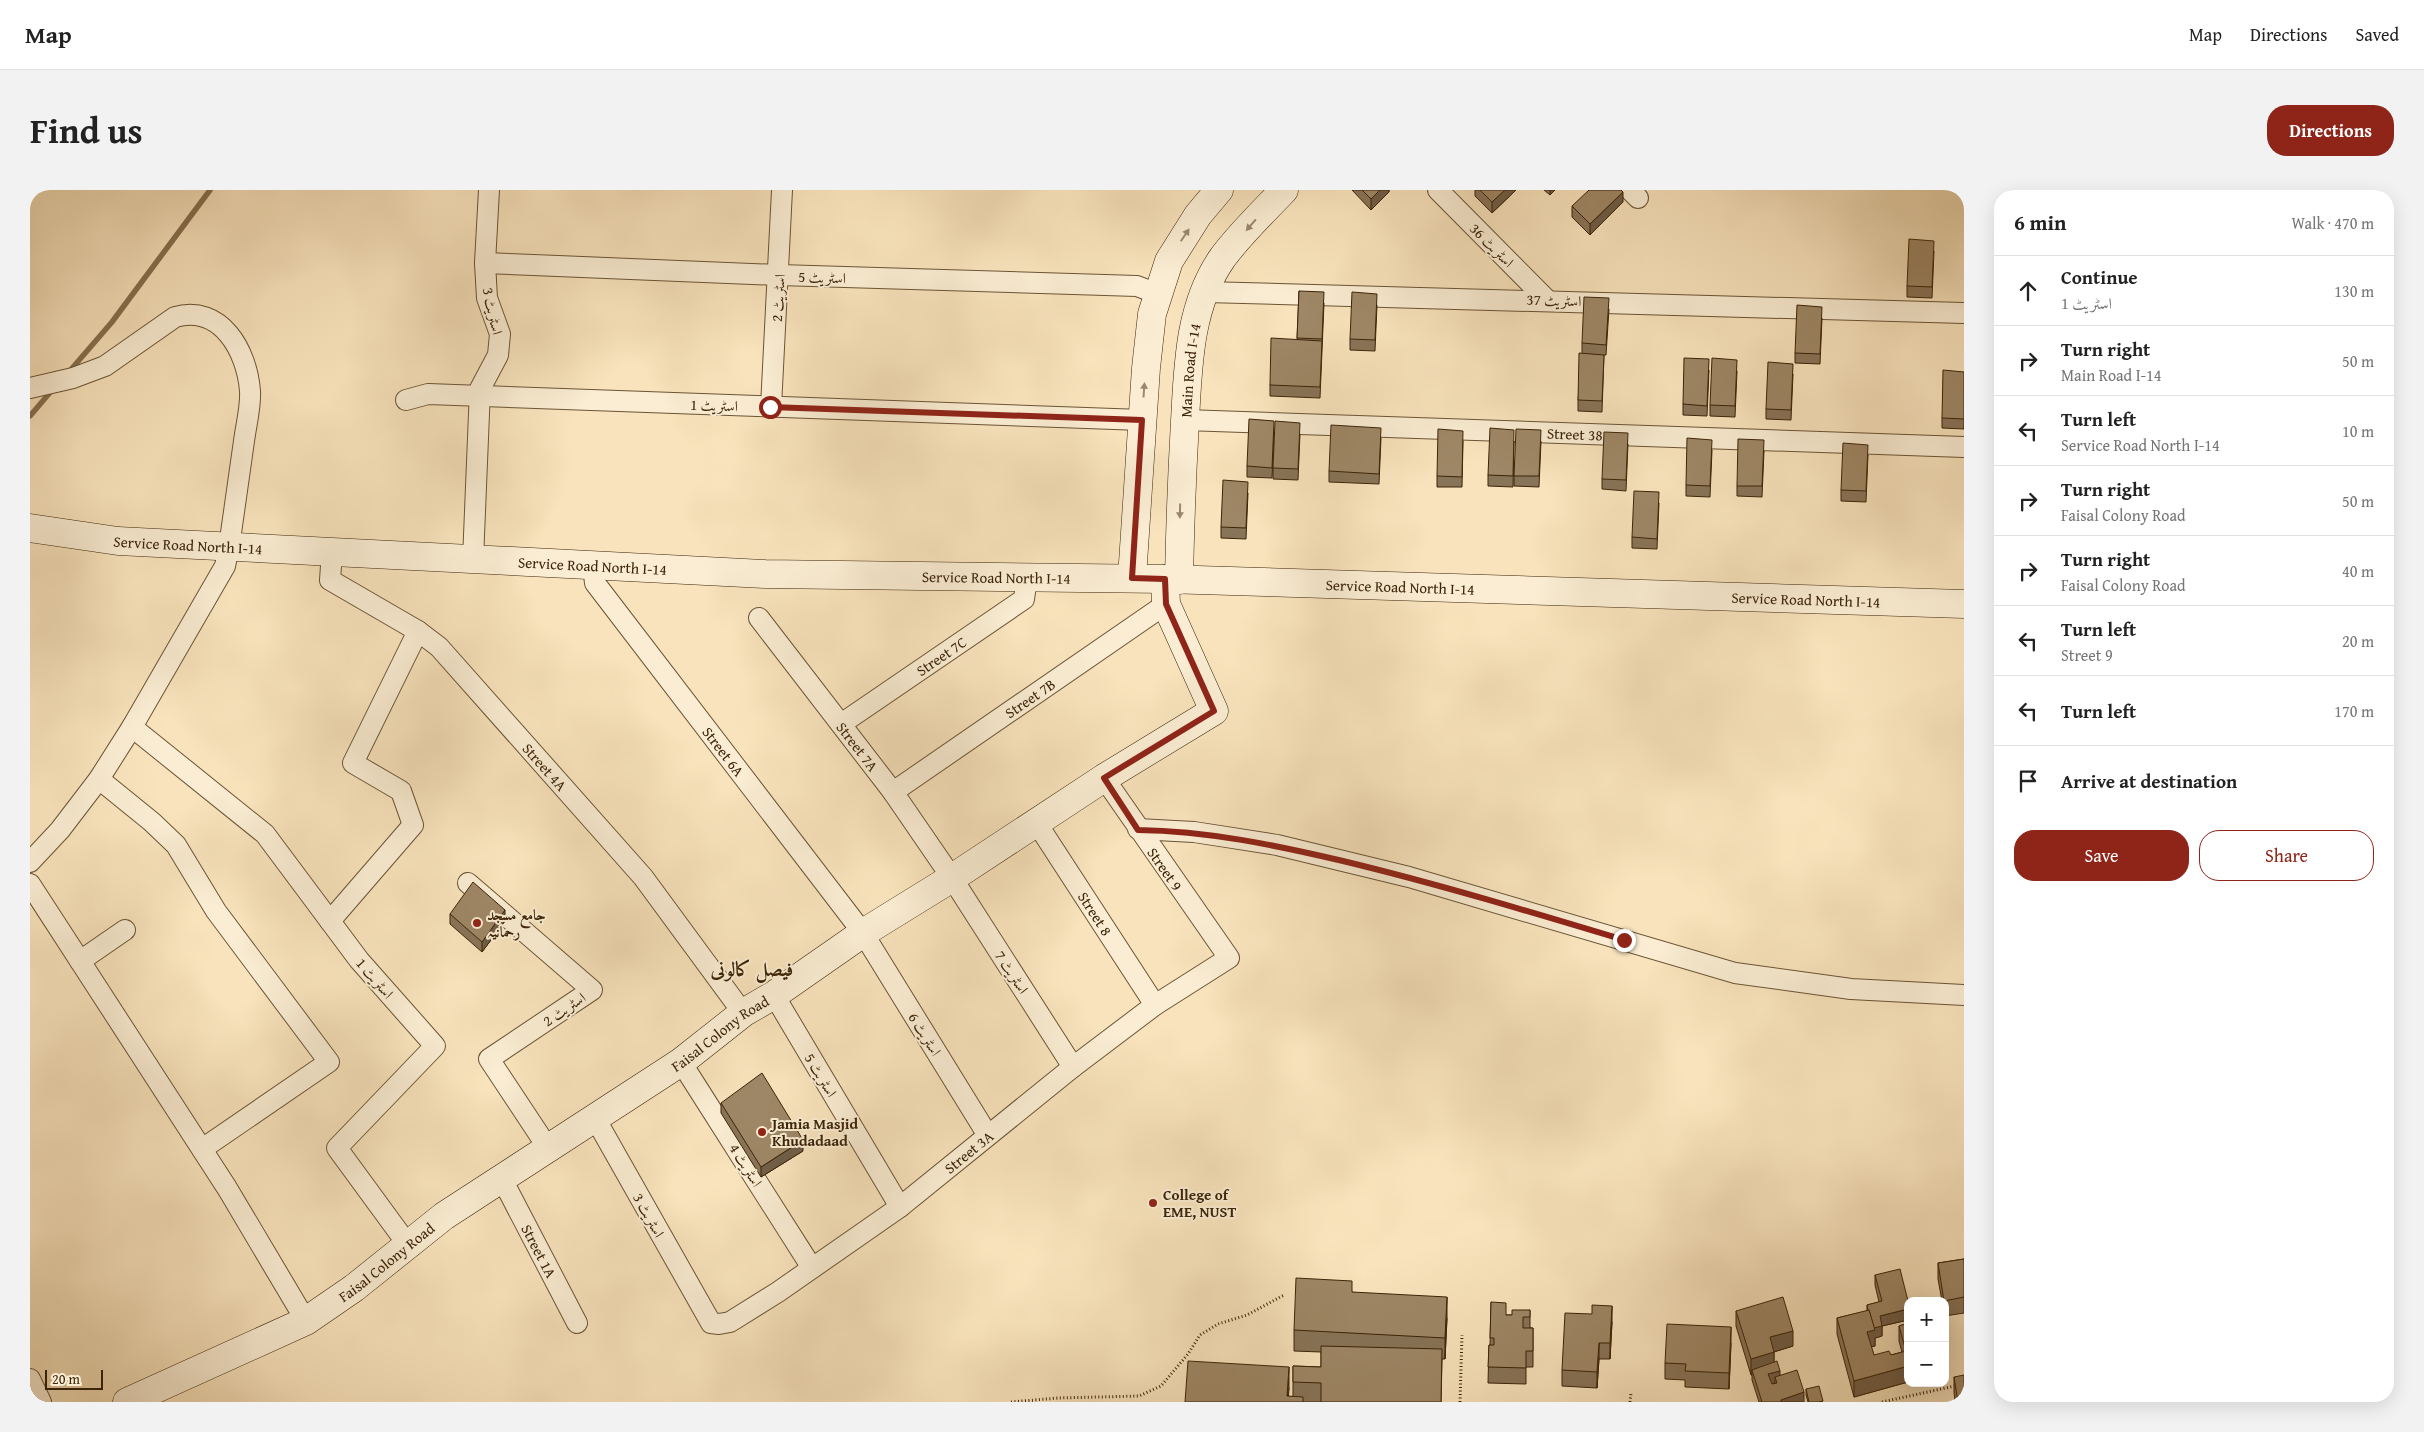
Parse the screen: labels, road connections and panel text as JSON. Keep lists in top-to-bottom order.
{
  "streets": {
    "main road": ["Main Road I-14", "Service Road North I-14", "Faisal Colony Road"],
    "street": [
      "اسٹریٹ 36",
      "اسٹریٹ 5",
      "اسٹریٹ 2",
      "اسٹریٹ 37",
      "اسٹریٹ 3",
      "اسٹریٹ 1",
      "Street 38",
      "Street 7C",
      "Street 7B",
      "Street 7A",
      "Street 6A",
      "Street 4A",
      "Street 9",
      "Street 8",
      "اسٹریٹ 7",
      "اسٹریٹ 6",
      "Street 3A",
      "اسٹریٹ 4",
      "Street 1A"
    ]
  },
  "crossings": [
    ["اسٹریٹ 36", "اسٹریٹ 37"],
    ["اسٹریٹ 5", "اسٹریٹ 2"],
    ["اسٹریٹ 5", "اسٹریٹ 3"],
    ["اسٹریٹ 5", "Faisal Colony Road"],
    ["اسٹریٹ 5", "Street 3A"],
    ["اسٹریٹ 2", "اسٹریٹ 1"],
    ["اسٹریٹ 2", "Faisal Colony Road"],
    ["اسٹریٹ 37", "Main Road I-14"],
    ["اسٹریٹ 3", "اسٹریٹ 1"],
    ["اسٹریٹ 3", "Service Road North I-14"],
    ["اسٹریٹ 3", "Faisal Colony Road"],
    ["اسٹریٹ 3", "Street 3A"],
    ["Main Road I-14", "Street 38"],
    ["Main Road I-14", "Service Road North I-14"],
    ["Main Road I-14", "Street 7B"],
    ["Main Road I-14", "Faisal Colony Road"],
    ["اسٹریٹ 1", "Faisal Colony Road"],
    ["Service Road North I-14", "Street 7C"],
    ["Service Road North I-14", "Street 7B"],
    ["Service Road North I-14", "Street 6A"],
    ["Service Road North I-14", "Street 4A"],
    ["Service Road North I-14", "Faisal Colony Road"],
    ["Street 7C", "Street 7A"],
    ["Street 7B", "Street 7A"],
    ["Street 7B", "Faisal Colony Road"],
    ["Street 7A", "اسٹریٹ 7"],
    ["Street 7A", "Faisal Colony Road"],
    ["Street 6A", "Faisal Colony Road"],
    ["Street 6A", "اسٹریٹ 6"],
    ["Street 4A", "Faisal Colony Road"],
    ["Street 9", "Faisal Colony Road"],
    ["Street 9", "Street 3A"],
    ["Street 8", "Faisal Colony Road"],
    ["Street 8", "Street 3A"],
    ["اسٹریٹ 7", "Faisal Colony Road"],
    ["اسٹریٹ 7", "Street 3A"],
    ["Faisal Colony Road", "اسٹریٹ 6"],
    ["Faisal Colony Road", "اسٹریٹ 4"],
    ["Faisal Colony Road", "Street 1A"],
    ["اسٹریٹ 6", "Street 3A"],
    ["Street 3A", "اسٹریٹ 4"]
  ],
  "districts": ["فیصل کالونی"],
  "places": ["جامع مسجد رحمانیہ", "Jamia Masjid Khudadaad", "College of EME, NUST"],
  "scale_bar": "20 m",
  "page": {
    "header": "Map",
    "nav": ["Map", "Directions", "Saved"],
    "title": "Find us",
    "buttons": [
      "Directions",
      ["Save", "Share"]
    ],
    "heading": ["6 min", "Walk · 470 m"],
    "list": [
      ["Continue", "اسٹریٹ 1", "130 m"],
      ["Turn right", "Main Road I-14", "50 m"],
      ["Turn left", "Service Road North I-14", "10 m"],
      ["Turn right", "Faisal Colony Road", "50 m"],
      ["Turn right", "Faisal Colony Road", "40 m"],
      ["Turn left", "Street 9", "20 m"],
      ["Turn left", "170 m"],
      "Arrive at destination"
    ],
    "map_buttons": ["+", "−"],
    "scale": "20 m"
  }
}
